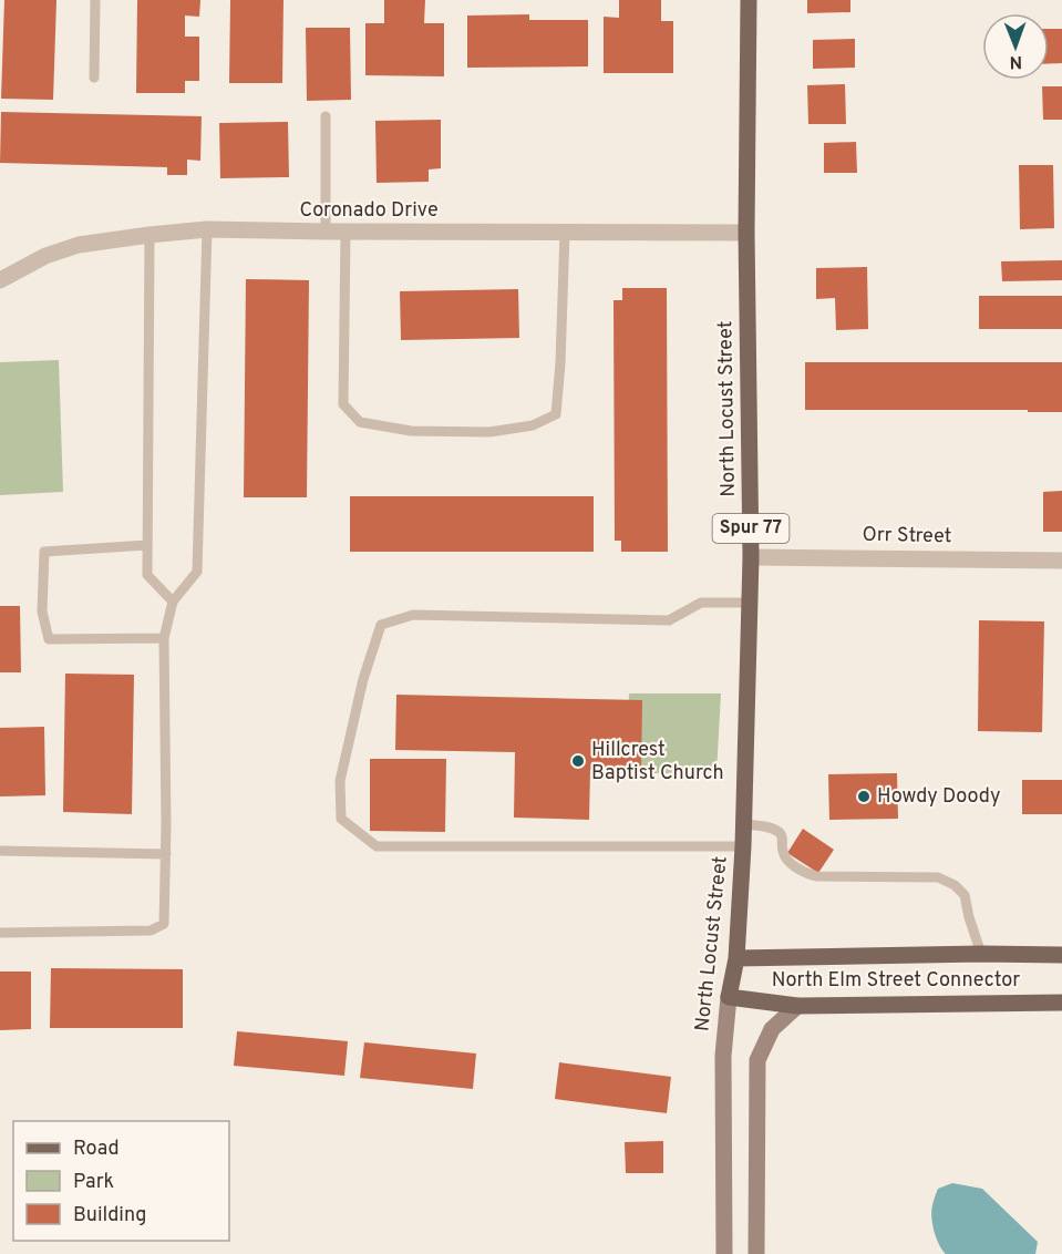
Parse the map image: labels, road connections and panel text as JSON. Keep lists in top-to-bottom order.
{
  "streets": {
    "main road": ["North Locust Street", "Spur 77", "North Elm Street Connector"],
    "street": ["Coronado Drive", "Orr Street"]
  },
  "crossings": [
    ["Coronado Drive", "North Locust Street"],
    ["North Locust Street", "Orr Street"],
    ["North Locust Street", "North Elm Street Connector"]
  ],
  "places": ["Hillcrest Baptist Church", "Howdy Doody"],
  "legend": ["Road", "Park", "Building"],
  "north": "bottom"
}
